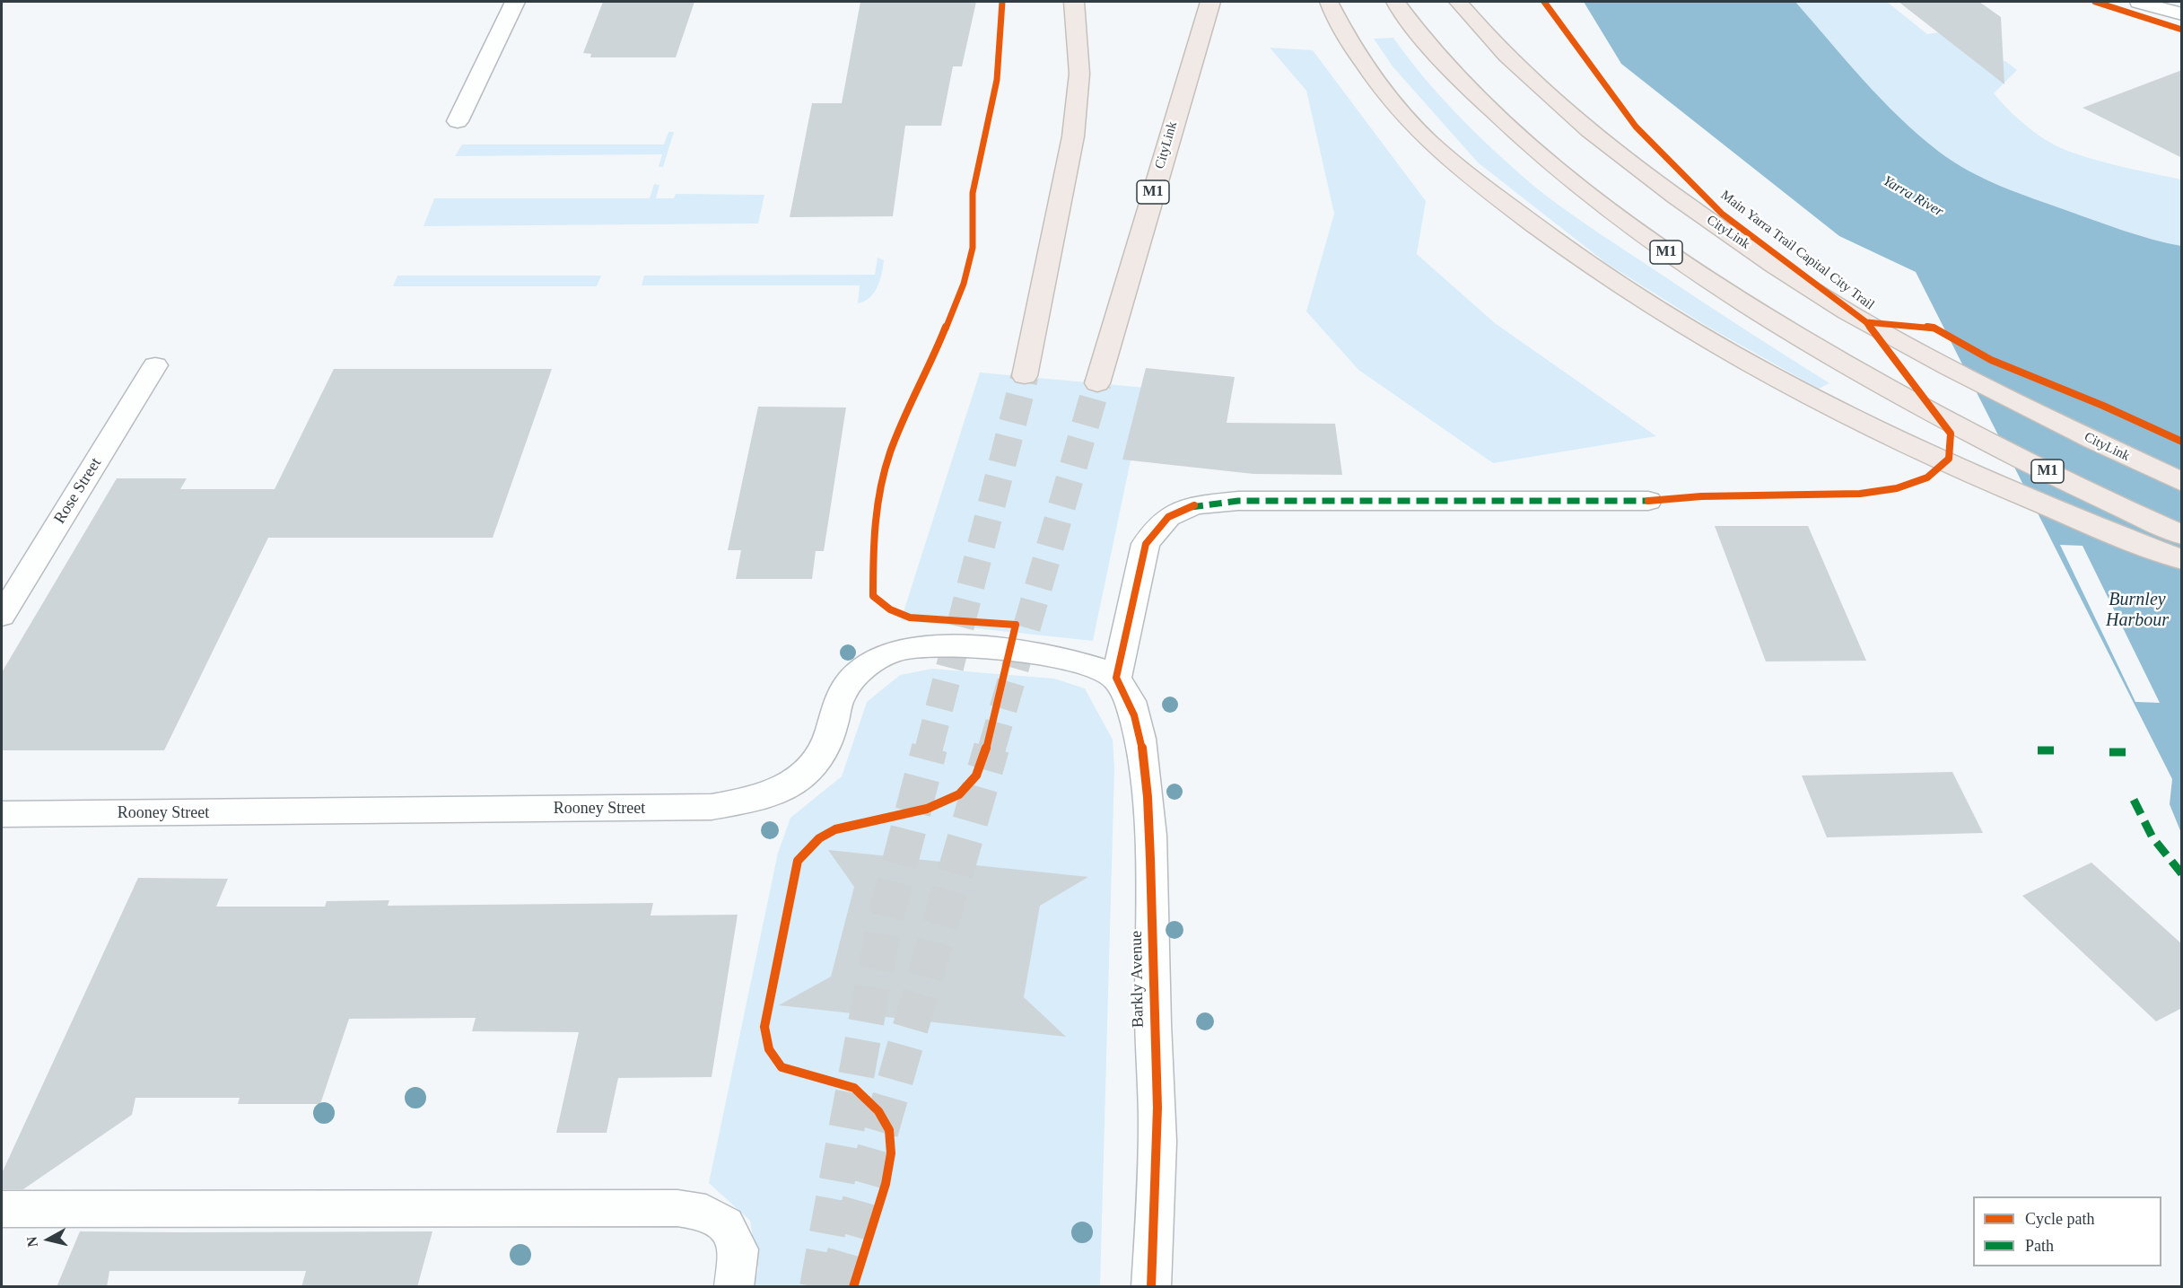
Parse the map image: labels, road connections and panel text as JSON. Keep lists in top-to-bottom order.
{
  "streets": {
    "highway": ["CityLink", "M1"],
    "street": ["Rose Street", "Rooney Street", "Barkly Avenue"],
    "cycle path": ["Main Yarra Trail Capital City Trail"]
  },
  "crossings": [
    ["Rooney Street", "Barkly Avenue"]
  ],
  "water": ["Yarra River", "Burnley Harbour"],
  "legend": ["Cycle path", "Path"],
  "north": "left"
}
